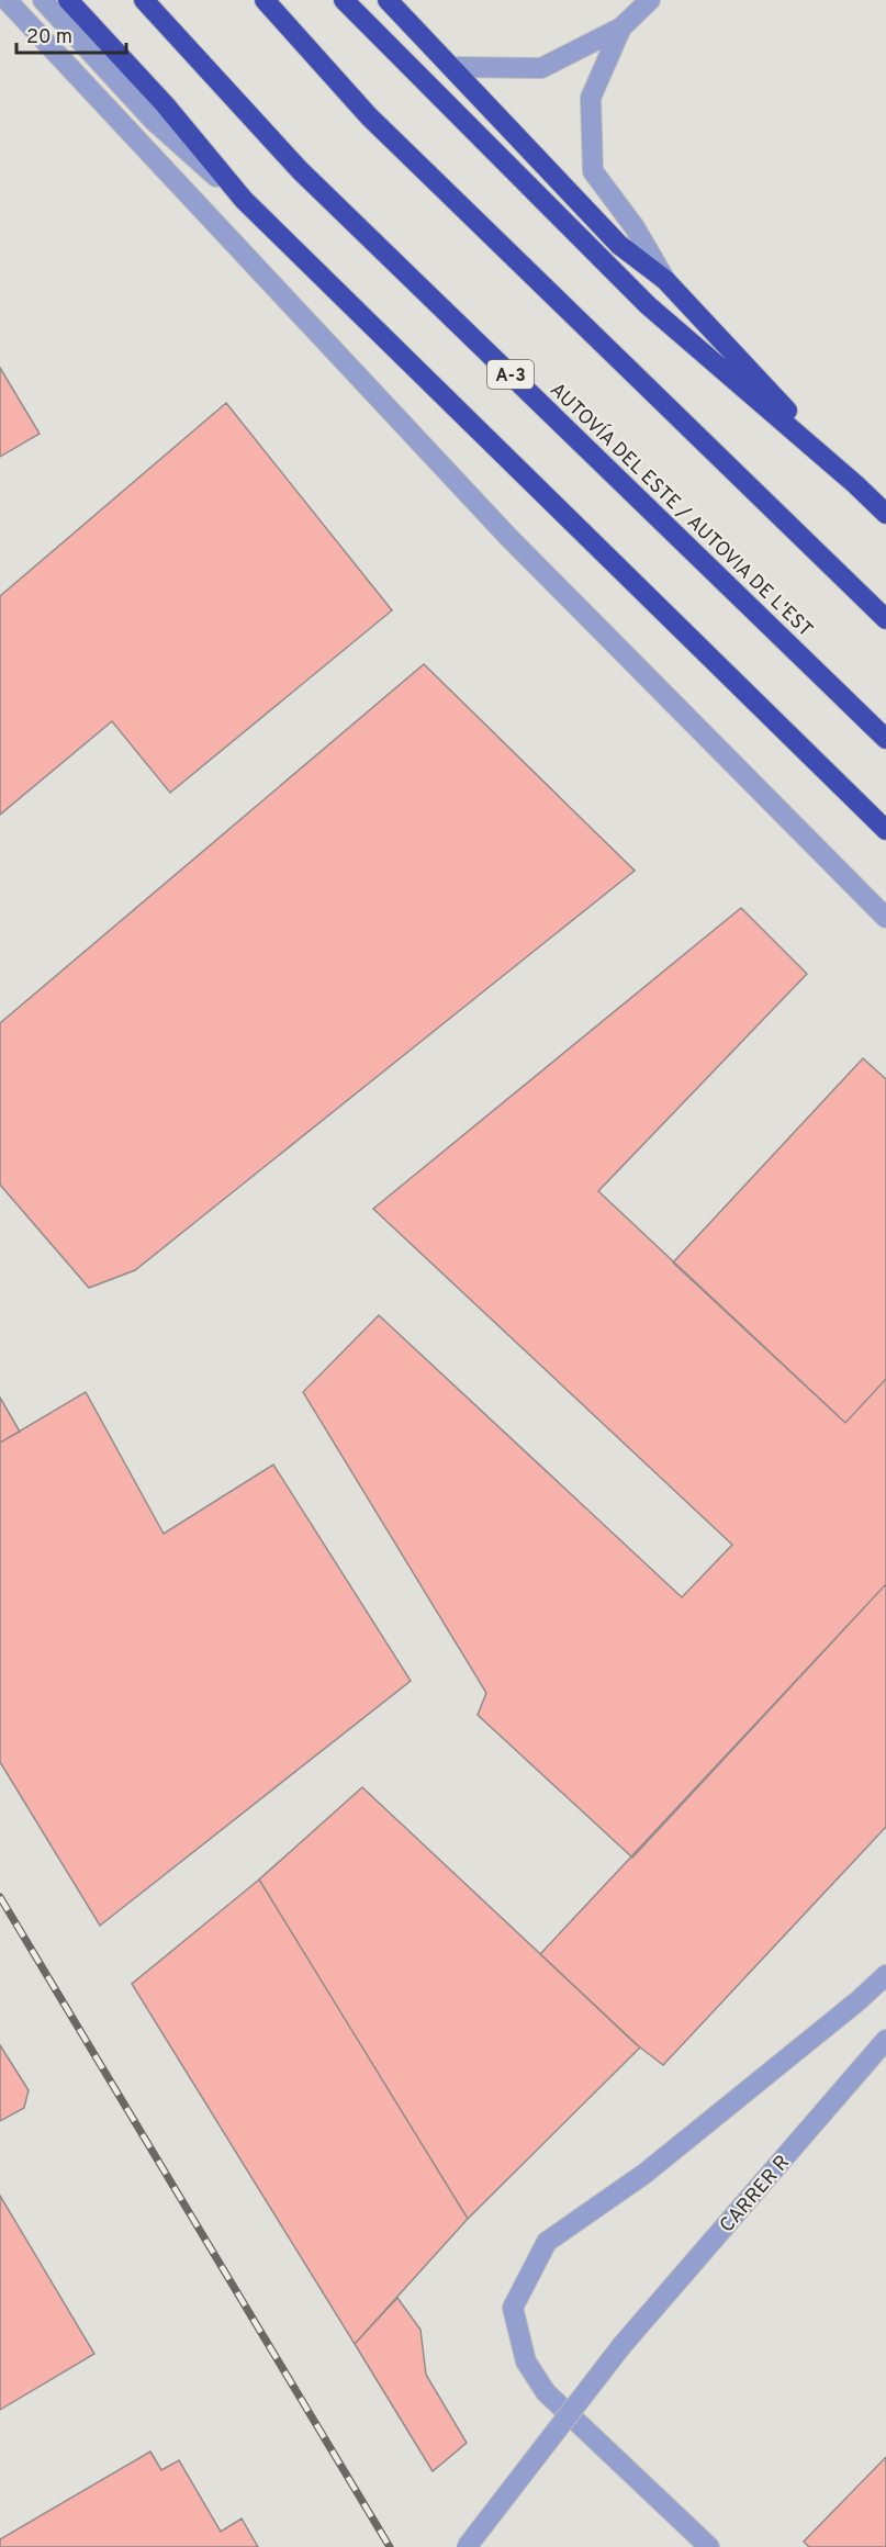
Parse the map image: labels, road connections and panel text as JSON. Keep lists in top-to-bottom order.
{
  "streets": {
    "highway": ["A-3", "AUTOVÍA DEL ESTE / AUTOVIA DE L'EST"],
    "street": ["CARRER R"]
  },
  "scale_bar": "20 m"
}
